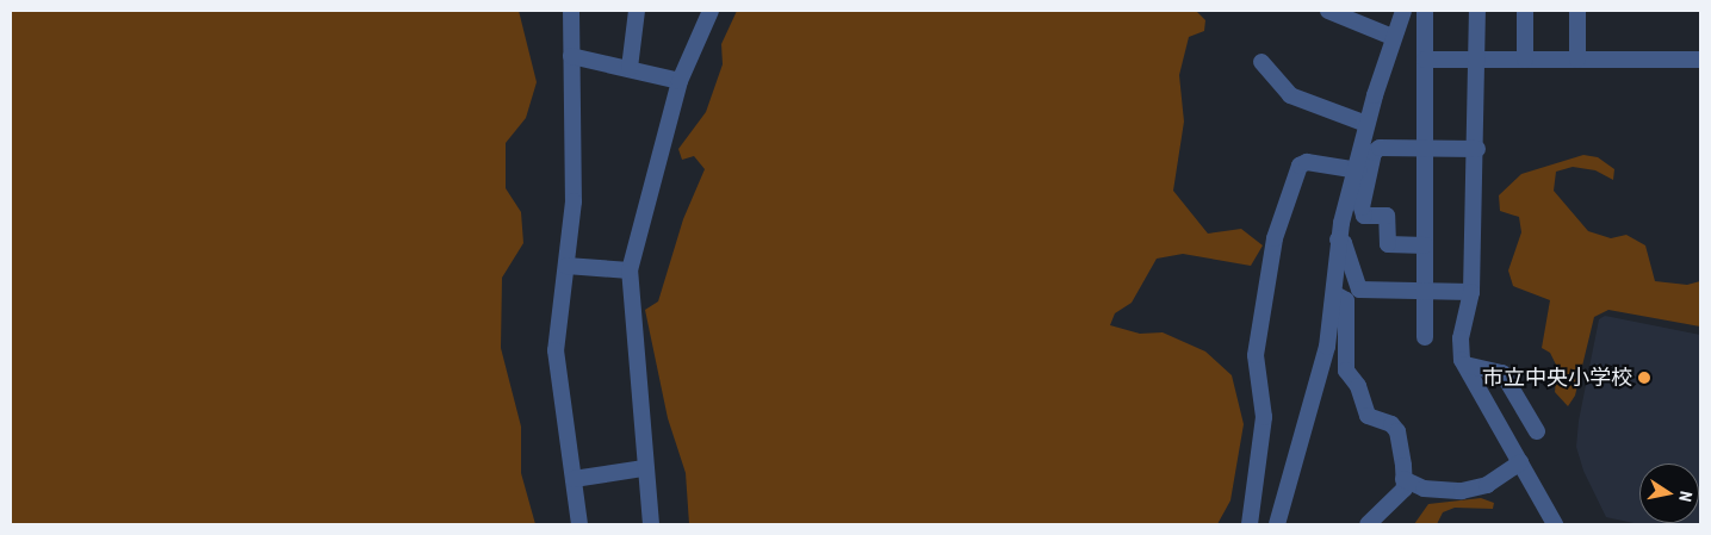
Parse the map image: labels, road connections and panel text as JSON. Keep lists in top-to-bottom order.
{
  "places": ["市立中央小学校"],
  "north": "right"
}
